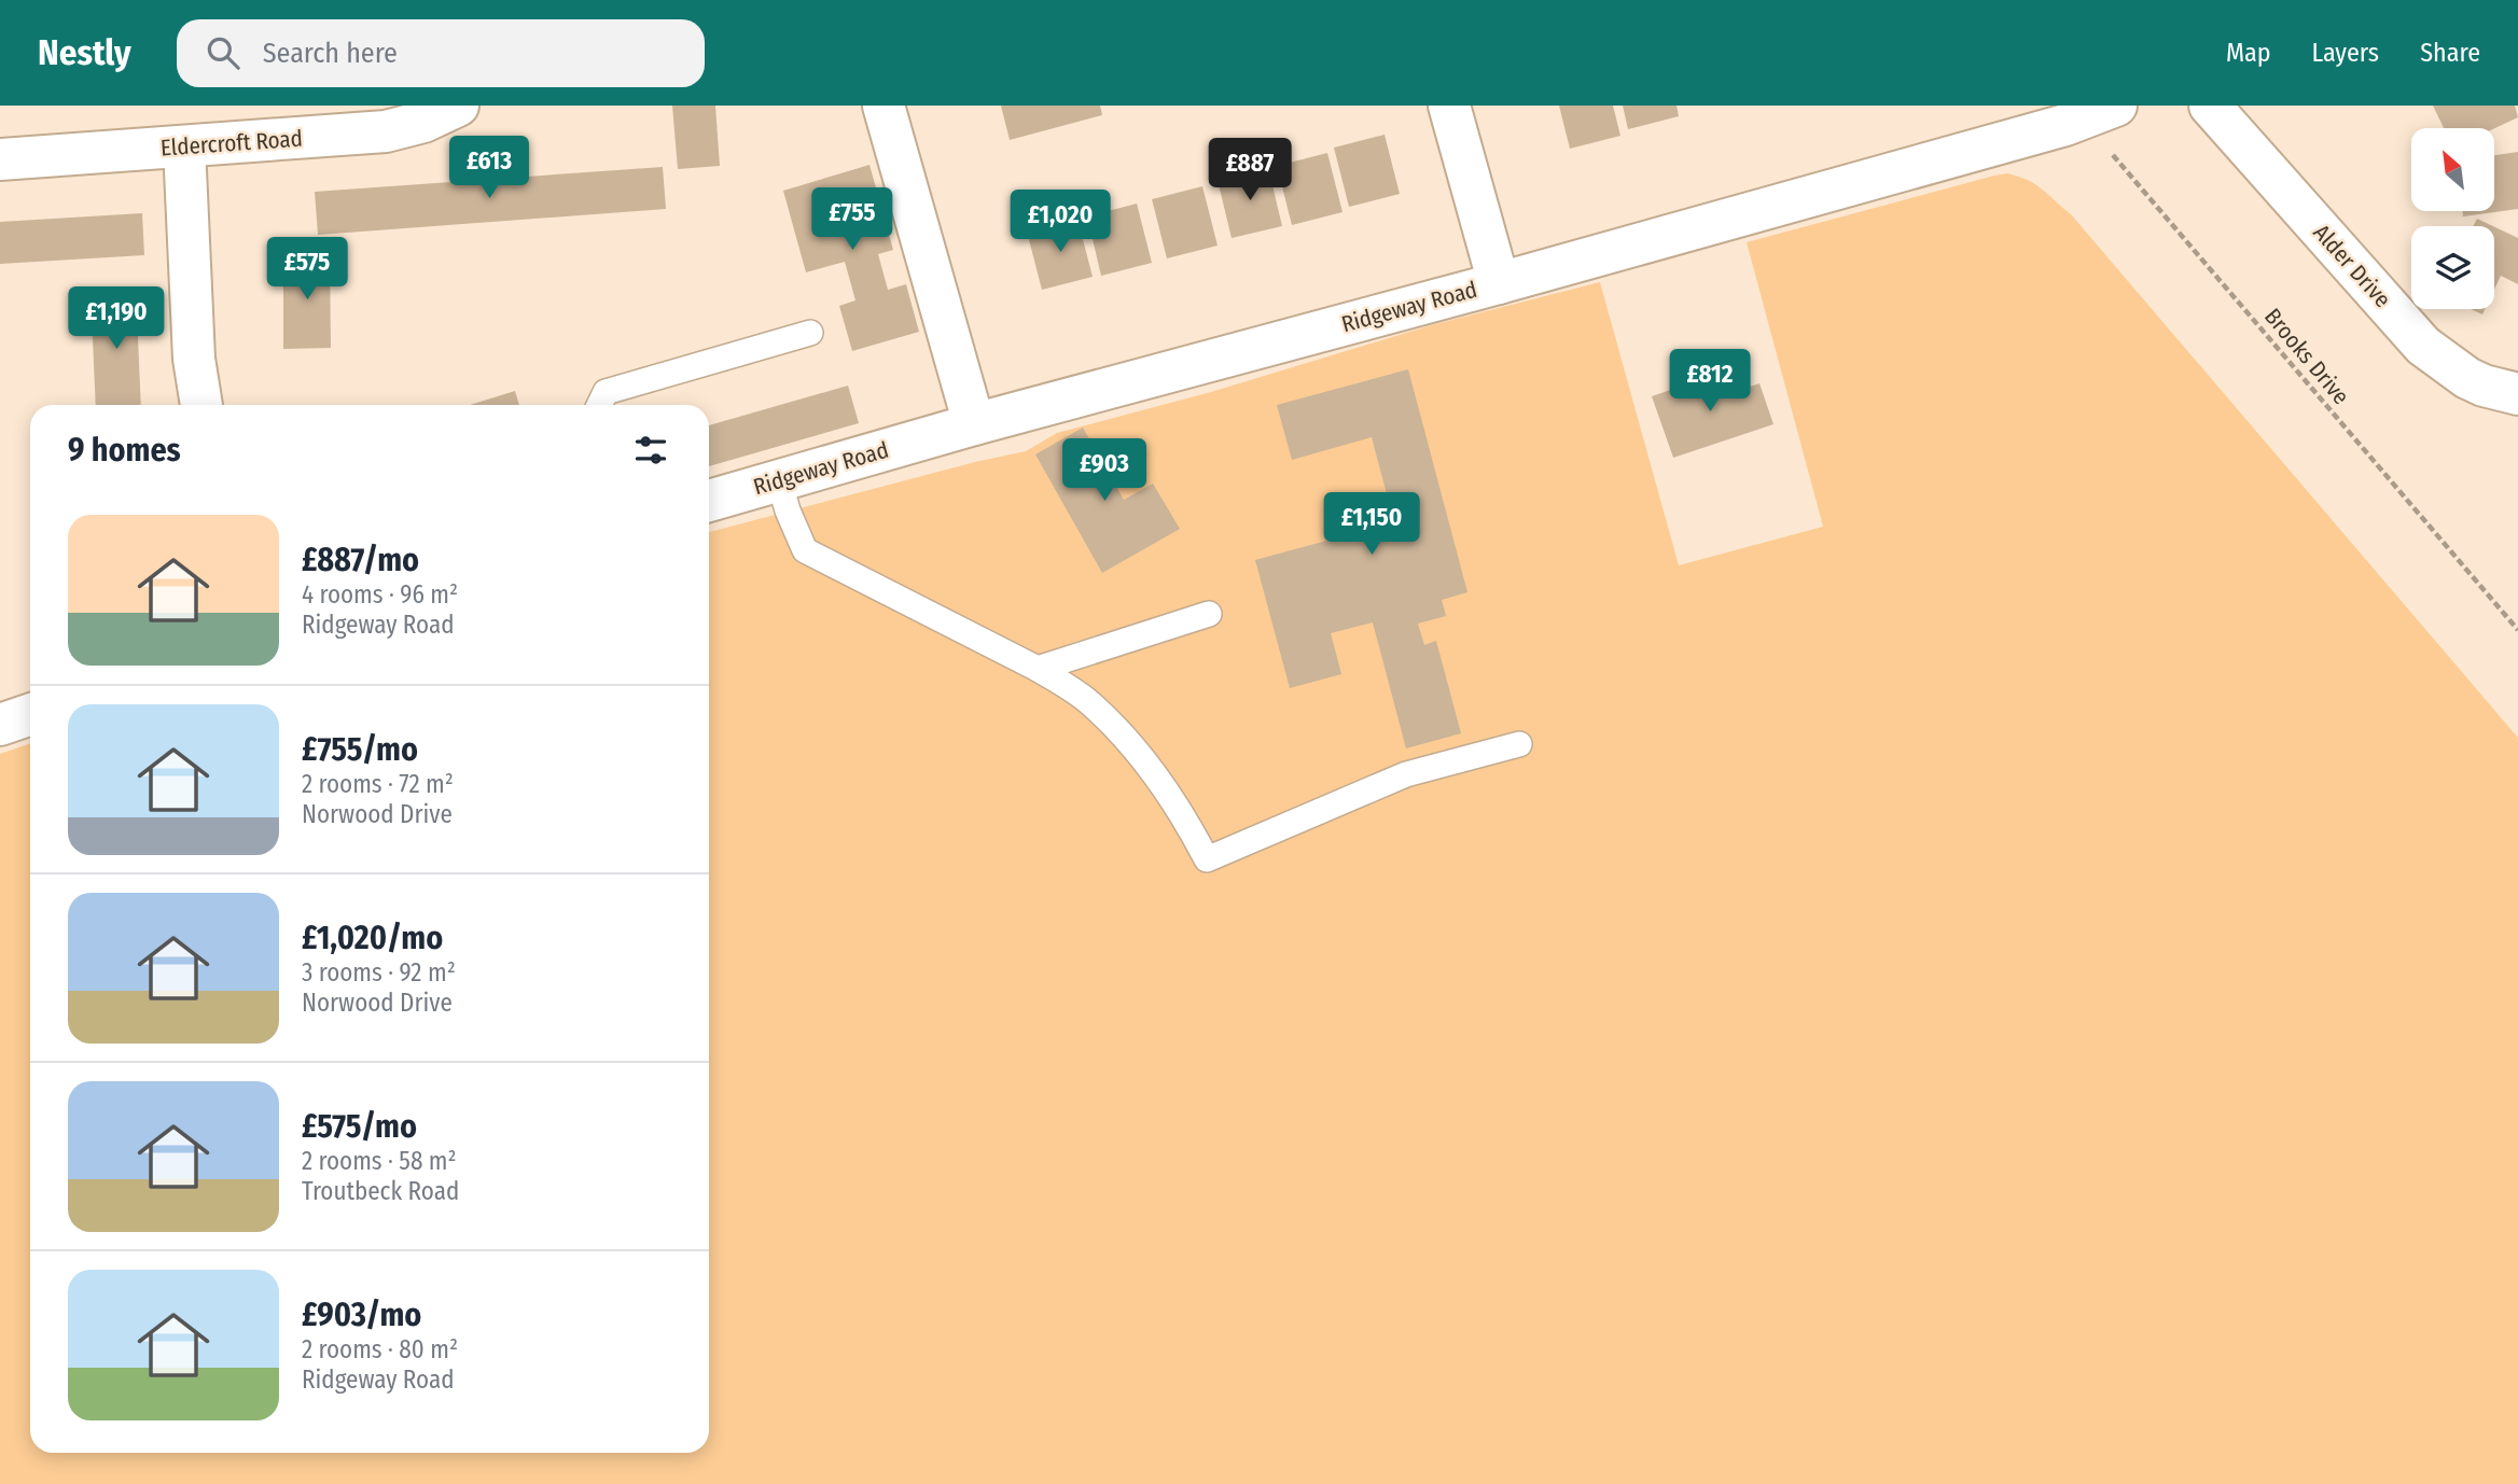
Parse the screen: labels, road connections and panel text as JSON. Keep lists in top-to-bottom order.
{
  "streets": {
    "street": ["Eldercroft Road", "Alder Drive", "Ridgeway Road"],
    "path": ["Brooks Drive"]
  },
  "crossings": [
    ["Ridgeway Road", "Brooks Drive"]
  ],
  "north": "top left",
  "page": {
    "header": "Nestly",
    "search": "Search here",
    "nav": ["Map", "Layers", "Share"],
    "price": [
      "£613",
      "£887",
      "£755",
      "£1,020",
      "£575",
      "£1,190",
      "£812",
      "£903",
      "£1,150"
    ],
    "heading": "9 homes",
    "list": [
      {
        "name": "£887/mo",
        "note": "4 rooms · 96 m² · Ridgeway Road"
      },
      {
        "name": "£755/mo",
        "note": "2 rooms · 72 m² · Norwood Drive"
      },
      {
        "name": "£1,020/mo",
        "note": "3 rooms · 92 m² · Norwood Drive"
      },
      {
        "name": "£575/mo",
        "note": "2 rooms · 58 m² · Troutbeck Road"
      },
      {
        "name": "£903/mo",
        "note": "2 rooms · 80 m² · Ridgeway Road"
      }
    ]
  }
}
